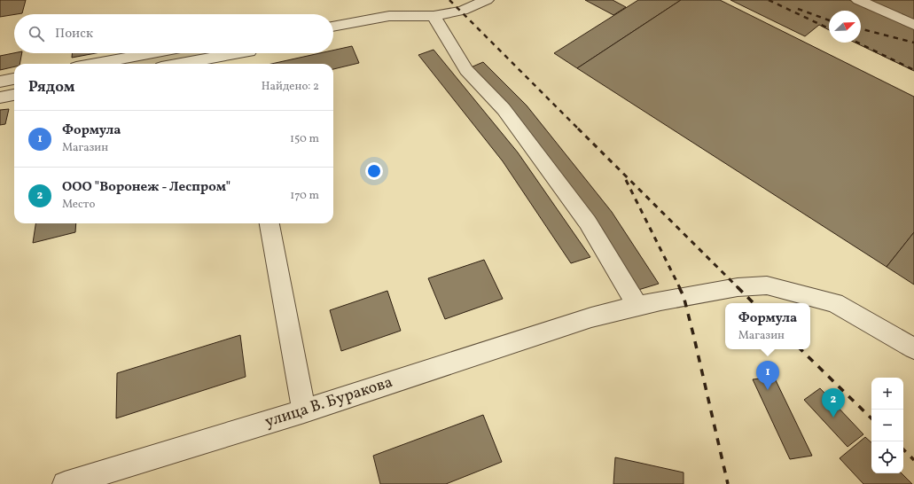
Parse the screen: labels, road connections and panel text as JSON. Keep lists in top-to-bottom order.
{
  "streets": {
    "street": ["улица В. Буракова"]
  },
  "north": "top right",
  "page": {
    "search": "Поиск",
    "heading": ["Рядом", "Найдено: 2"],
    "list": [
      {
        "mark": "1",
        "name": "Формула",
        "note": "Магазин",
        "value": "150 m"
      },
      {
        "mark": "2",
        "name": "ООО \"Воронеж - Леспром\"",
        "note": "Место",
        "value": "170 m"
      }
    ],
    "popup": ["Формула", "Магазин"],
    "pins": ["1", "2"],
    "map_buttons": ["+", "−"]
  }
}
